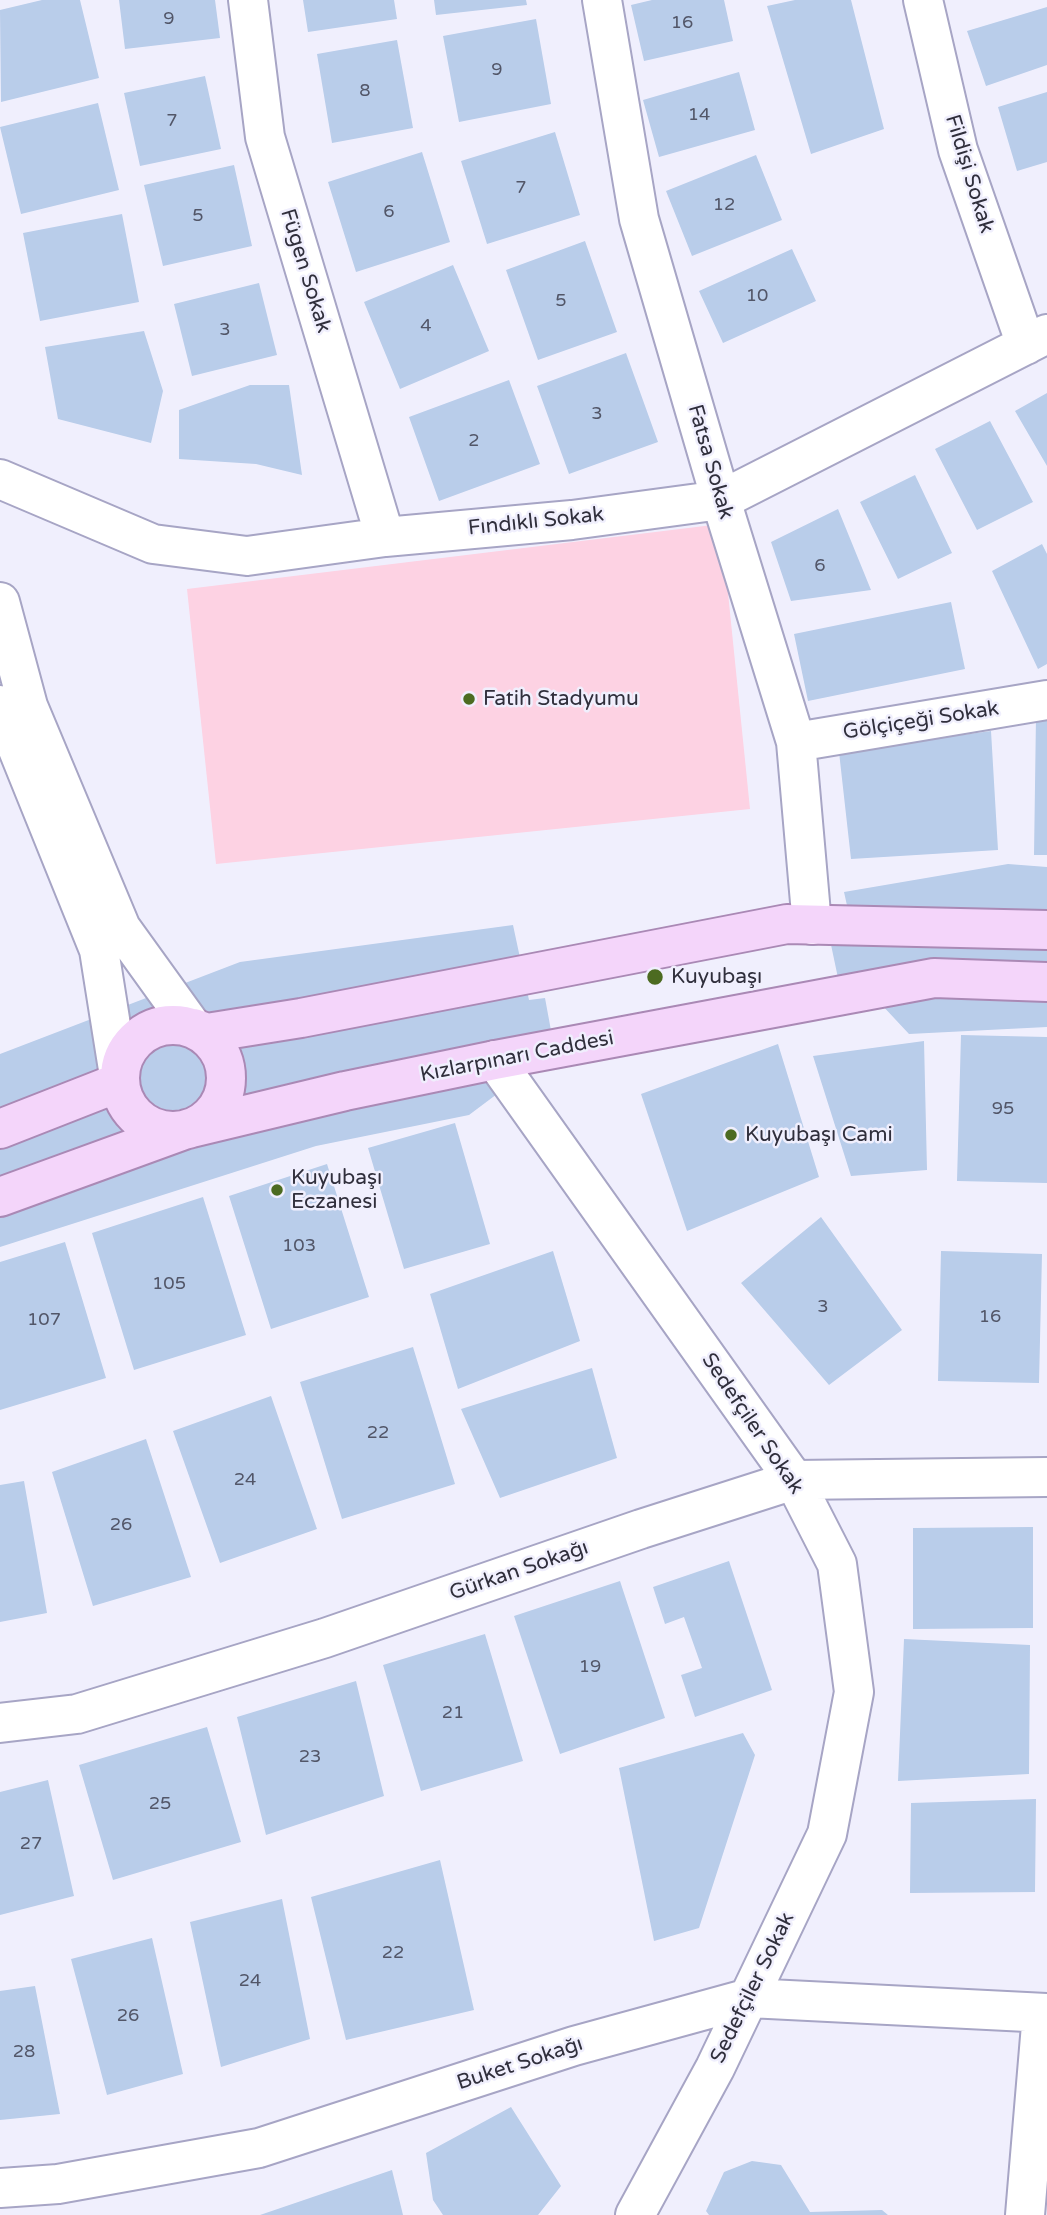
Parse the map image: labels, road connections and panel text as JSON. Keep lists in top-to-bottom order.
{
  "streets": {
    "main road": ["Kızlarpınarı Caddesi"],
    "street": [
      "Fildişi Sokak",
      "Fügen Sokak",
      "Fatsa Sokak",
      "Fındıklı Sokak",
      "Gölçiçeği Sokak",
      "Sedefçiler Sokak",
      "Gürkan Sokağı",
      "Buket Sokağı"
    ]
  },
  "crossings": [
    ["Fildişi Sokak", "Fındıklı Sokak"],
    ["Fügen Sokak", "Fındıklı Sokak"],
    ["Fatsa Sokak", "Fındıklı Sokak"],
    ["Fatsa Sokak", "Gölçiçeği Sokak"],
    ["Kızlarpınarı Caddesi", "Sedefçiler Sokak"],
    ["Sedefçiler Sokak", "Gürkan Sokağı"],
    ["Sedefçiler Sokak", "Buket Sokağı"]
  ],
  "places": [
    "Fatih Stadyumu",
    "Kuyubaşı",
    "Kuyubaşı Cami",
    "Kuyubaşı Eczanesi"
  ],
  "house_numbers": [
    "9",
    "16",
    "9",
    "8",
    "14",
    "7",
    "7",
    "12",
    "6",
    "5",
    "10",
    "5",
    "4",
    "3",
    "3",
    "2",
    "6",
    "95",
    "103",
    "105",
    "3",
    "16",
    "107",
    "22",
    "24",
    "26",
    "19",
    "21",
    "23",
    "25",
    "27",
    "22",
    "24",
    "26",
    "28"
  ]
}
